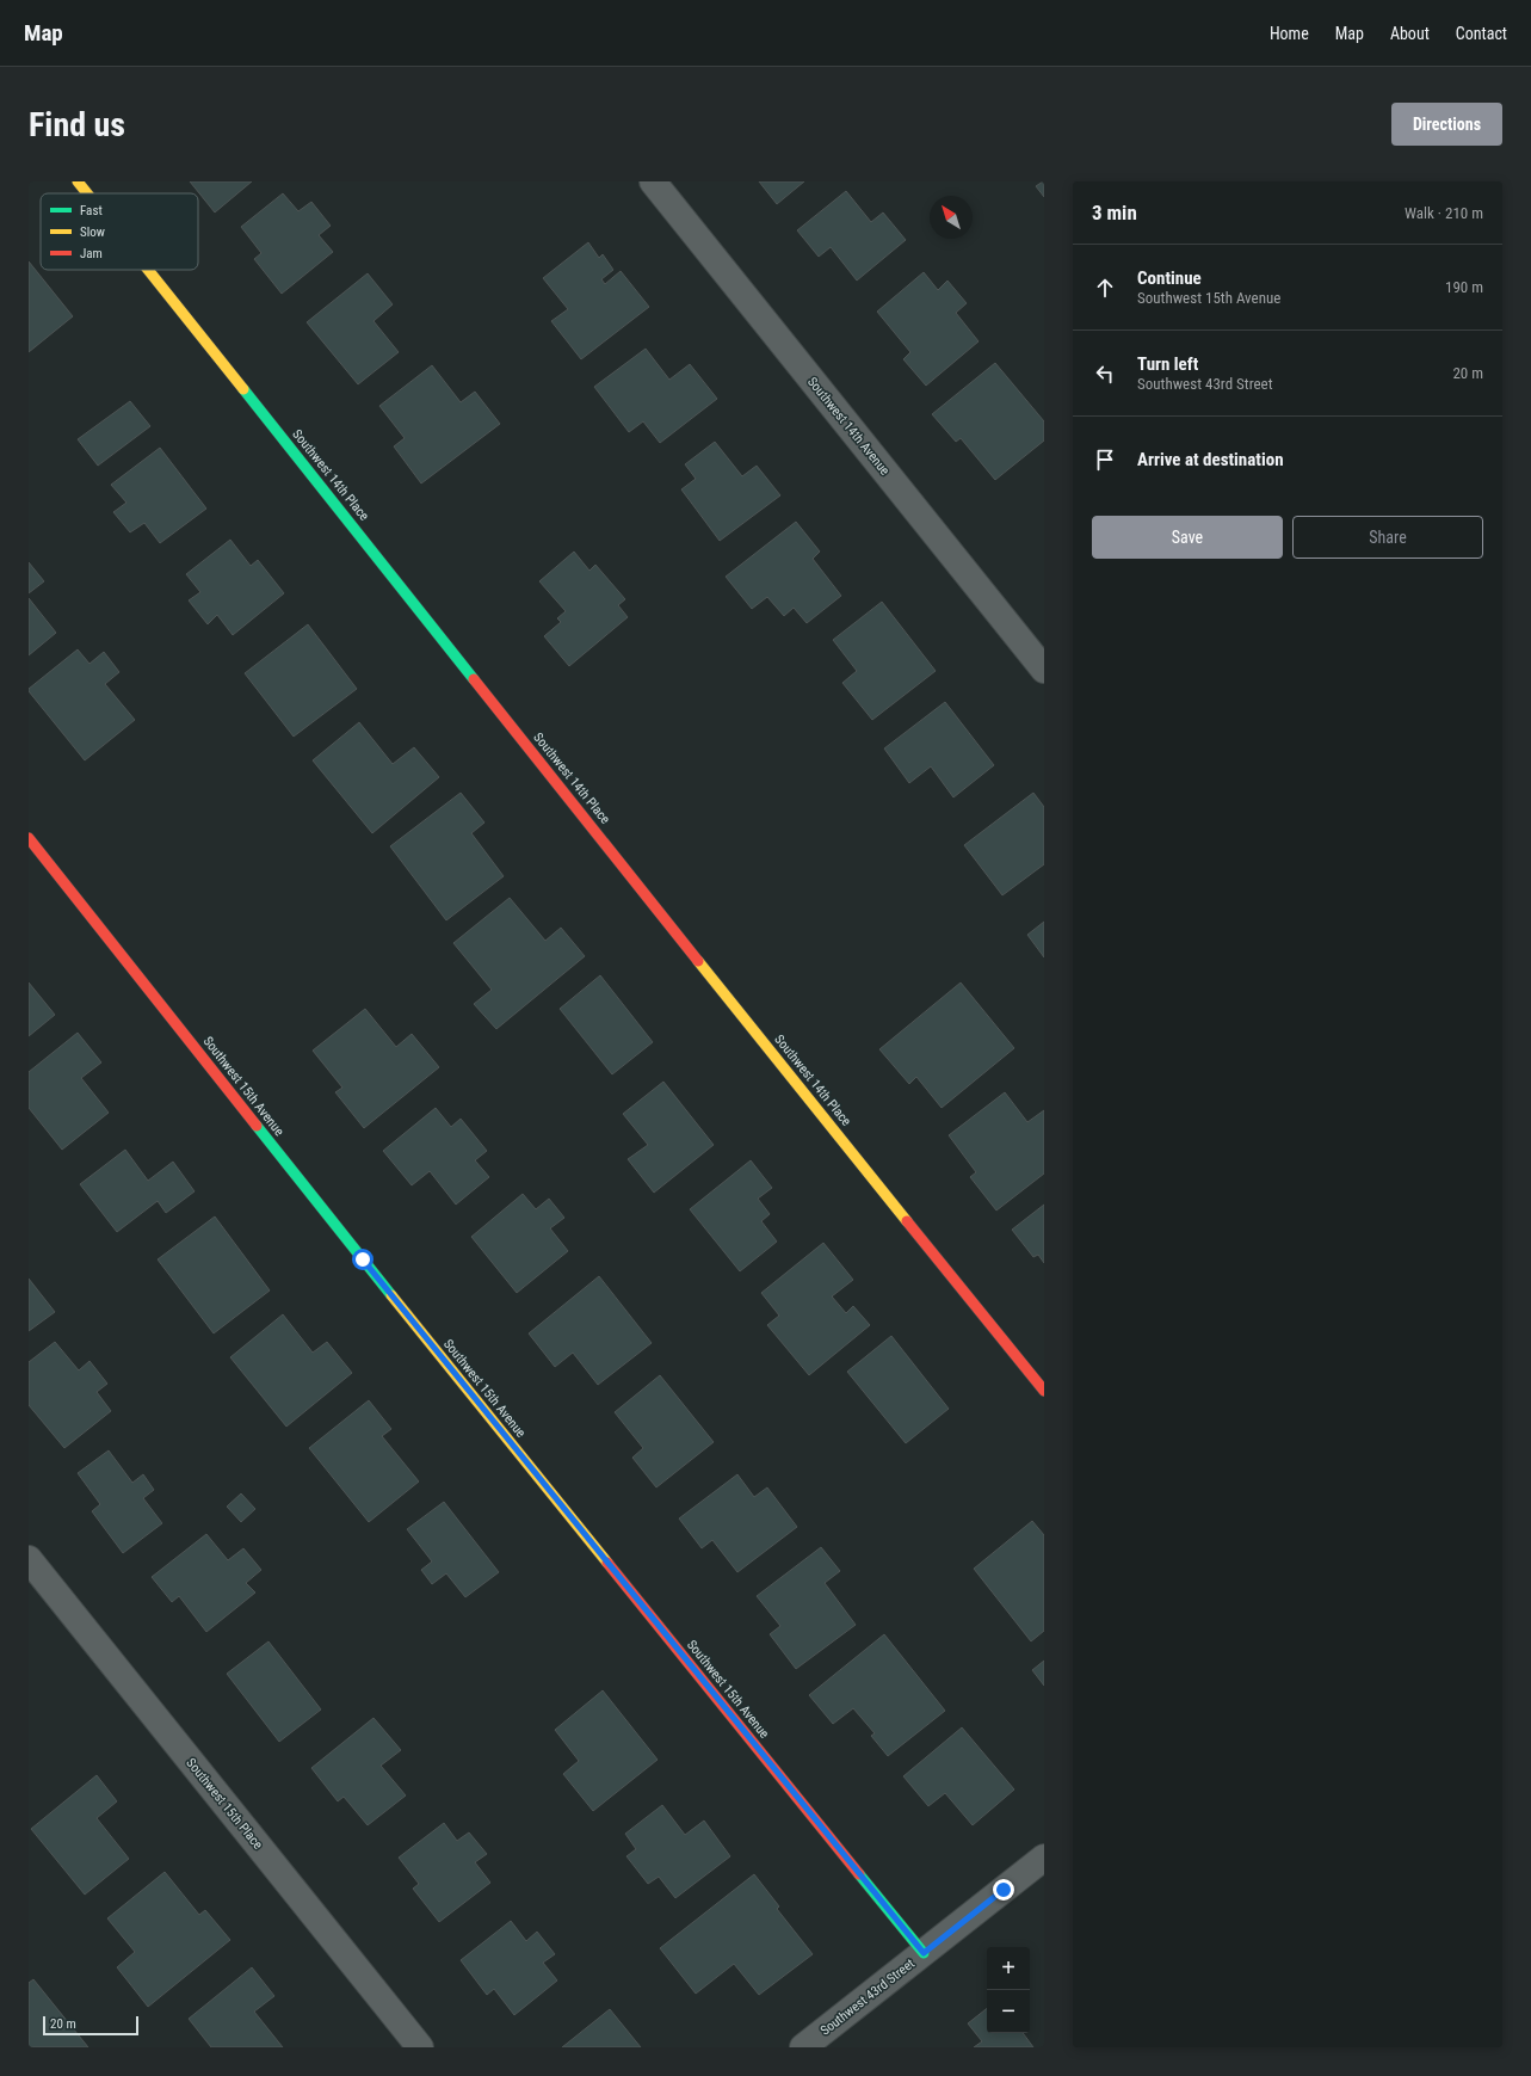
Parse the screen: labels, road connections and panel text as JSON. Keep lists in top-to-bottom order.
{
  "streets": {
    "street": [
      "Southwest 14th Avenue",
      "Southwest 14th Place",
      "Southwest 15th Avenue",
      "Southwest 15th Place",
      "Southwest 43rd Street"
    ]
  },
  "crossings": [
    ["Southwest 15th Avenue", "Southwest 43rd Street"]
  ],
  "legend": ["Fast", "Slow", "Jam"],
  "scale_bar": "20 m",
  "north": "top left",
  "page": {
    "header": "Map",
    "nav": [
      "Home",
      "Map",
      "About",
      "Contact"
    ],
    "buttons": [
      "Directions",
      ["Save", "Share"]
    ],
    "title": "Find us",
    "heading": ["3 min", "Walk · 210 m"],
    "list": [
      ["Continue", "Southwest 15th Avenue", "190 m"],
      ["Turn left", "Southwest 43rd Street", "20 m"],
      "Arrive at destination"
    ],
    "map_buttons": ["+", "−"],
    "scale": "20 m"
  }
}
